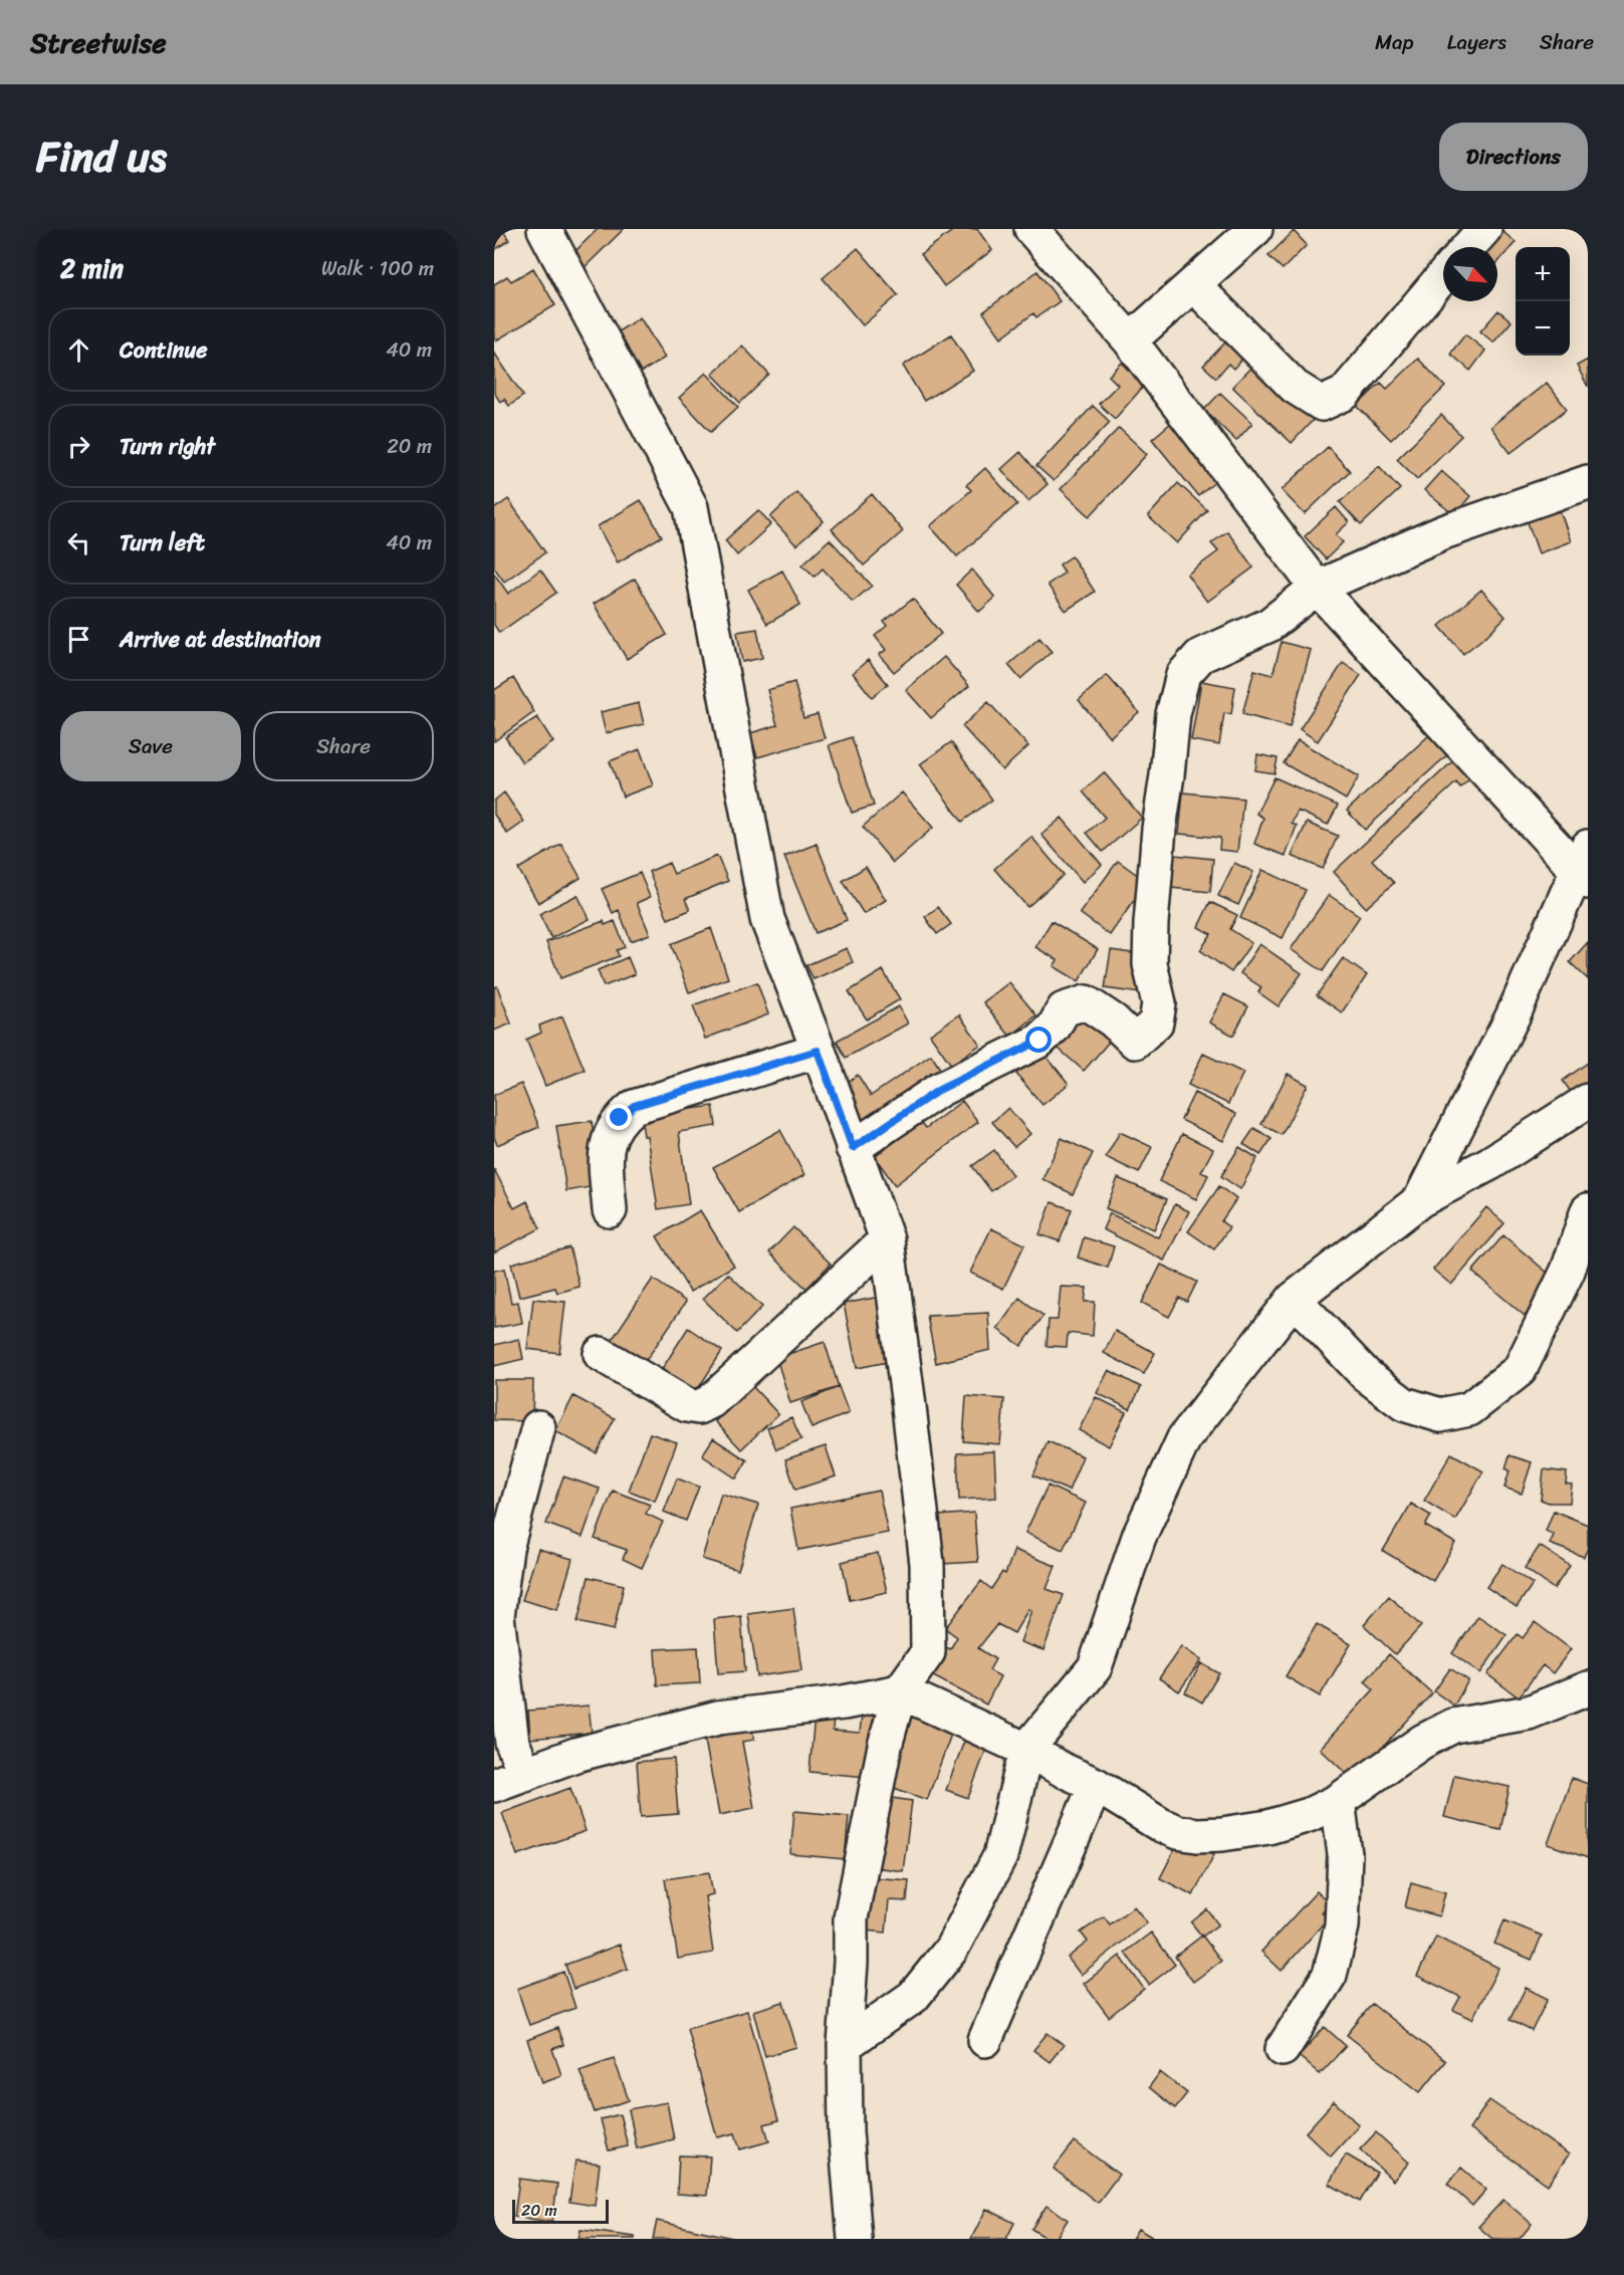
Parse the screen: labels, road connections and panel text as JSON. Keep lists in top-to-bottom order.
{
  "scale_bar": "20 m",
  "north": "bottom right",
  "page": {
    "header": "Streetwise",
    "nav": ["Map", "Layers", "Share"],
    "title": "Find us",
    "buttons": [
      "Directions",
      ["Save", "Share"]
    ],
    "heading": ["2 min", "Walk · 100 m"],
    "map_buttons": ["+", "−"],
    "list": [
      ["Continue", "40 m"],
      ["Turn right", "20 m"],
      ["Turn left", "40 m"],
      "Arrive at destination"
    ],
    "scale": "20 m"
  }
}
